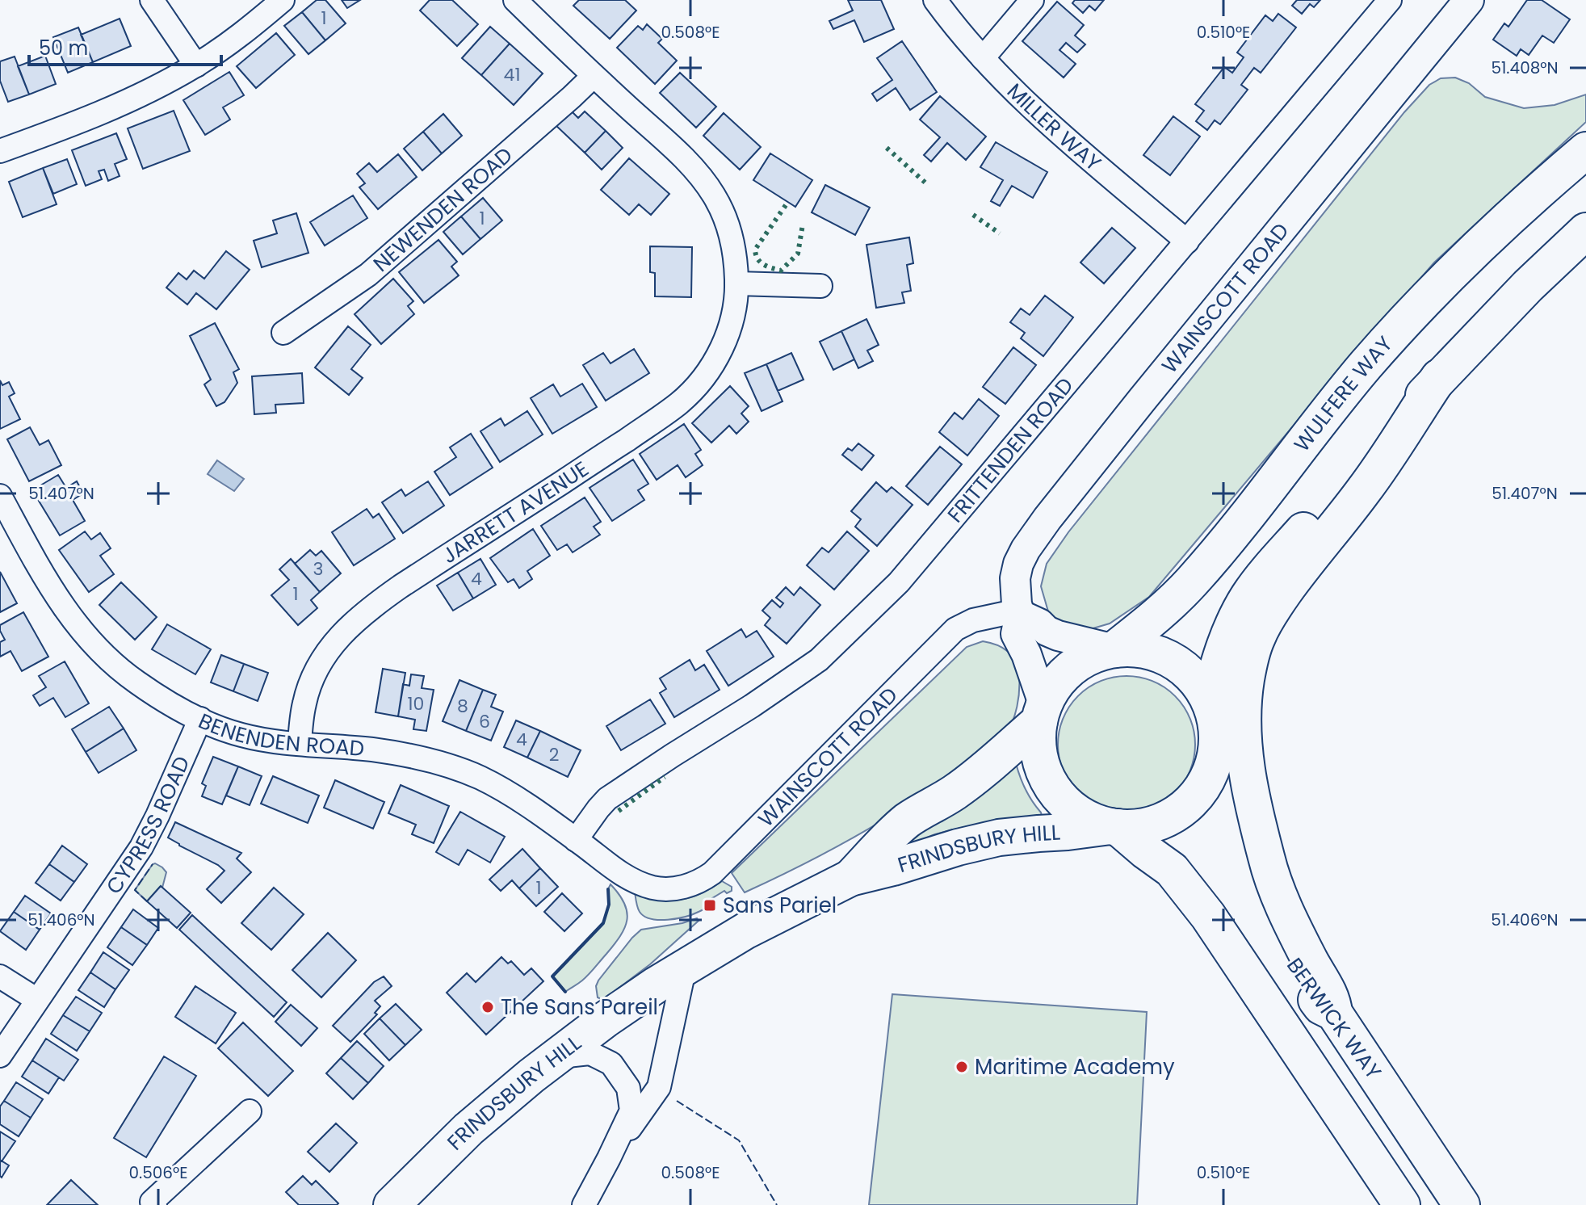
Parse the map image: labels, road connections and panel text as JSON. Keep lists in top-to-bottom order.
{
  "streets": {
    "main road": ["WULFERE WAY", "FRINDSBURY HILL", "BERWICK WAY"],
    "street": [
      "MILLER WAY",
      "NEWENDEN ROAD",
      "WAINSCOTT ROAD",
      "FRITTENDEN ROAD",
      "JARRETT AVENUE",
      "BENENDEN ROAD",
      "CYPRESS ROAD"
    ]
  },
  "crossings": [
    ["MILLER WAY", "FRITTENDEN ROAD"],
    ["NEWENDEN ROAD", "JARRETT AVENUE"],
    ["WAINSCOTT ROAD", "WULFERE WAY"],
    ["WAINSCOTT ROAD", "BENENDEN ROAD"],
    ["WAINSCOTT ROAD", "FRINDSBURY HILL"],
    ["WAINSCOTT ROAD", "BERWICK WAY"],
    ["WULFERE WAY", "FRINDSBURY HILL"],
    ["WULFERE WAY", "BERWICK WAY"],
    ["FRITTENDEN ROAD", "BENENDEN ROAD"],
    ["JARRETT AVENUE", "BENENDEN ROAD"],
    ["BENENDEN ROAD", "CYPRESS ROAD"],
    ["FRINDSBURY HILL", "BERWICK WAY"]
  ],
  "places": {
    "transit": ["Sans Pariel"],
    "other": ["The Sans Pareil", "Maritime Academy"]
  },
  "house_numbers": [
    "1",
    "41",
    "1",
    "3",
    "4",
    "1",
    "10",
    "8",
    "6",
    "4",
    "2",
    "1"
  ],
  "scale_bar": "50 m",
  "coordinates": [
    "0.508°E",
    "0.510°E",
    "51.408°N",
    "51.407°N",
    "51.406°N",
    "0.506°E"
  ]
}
